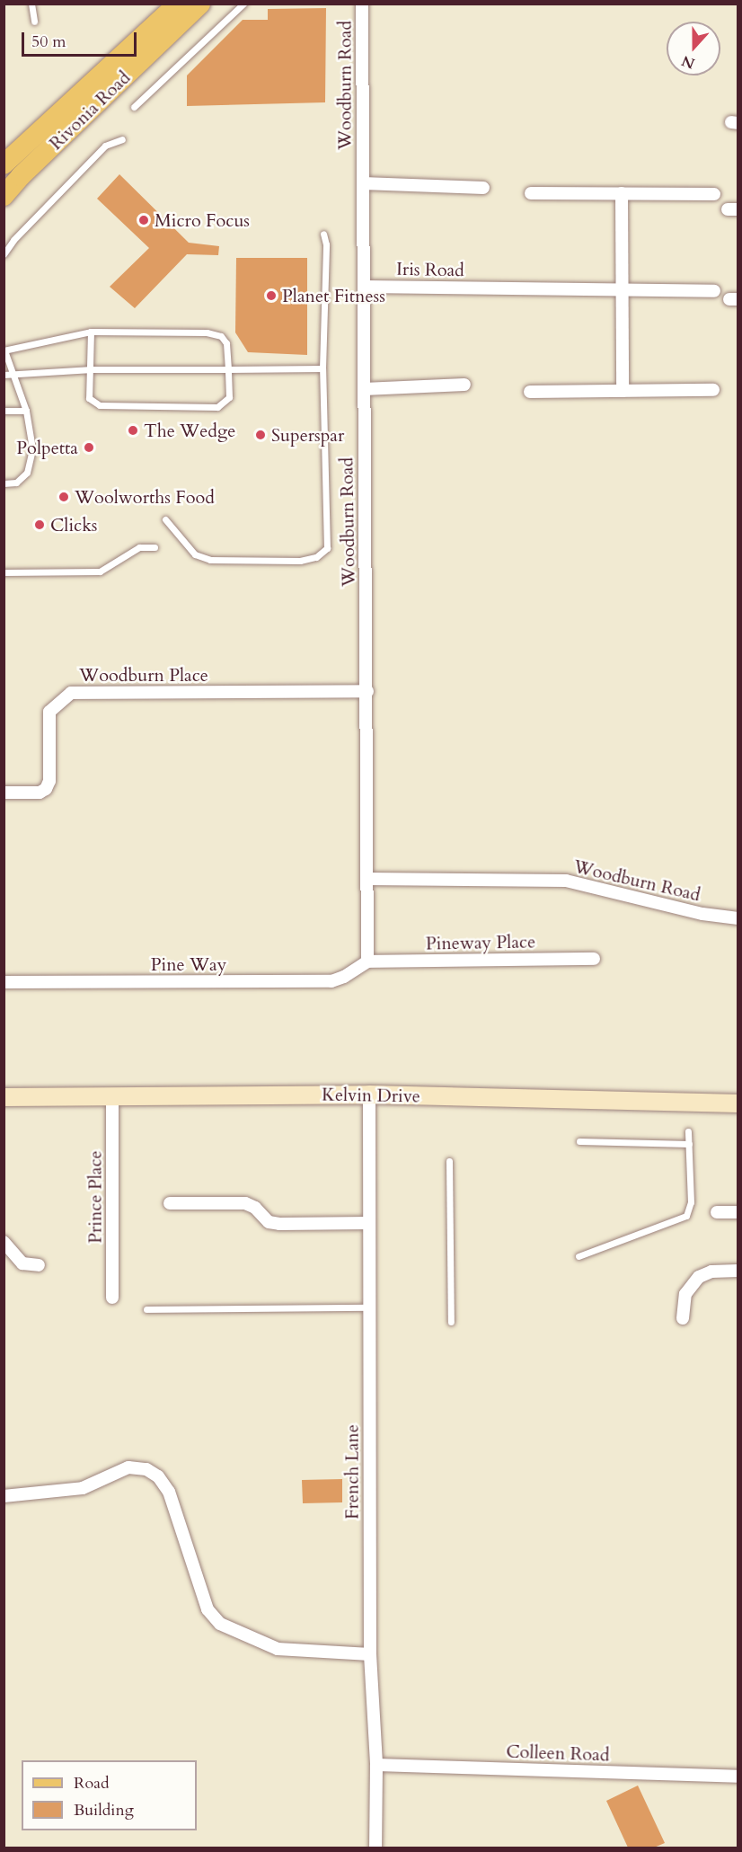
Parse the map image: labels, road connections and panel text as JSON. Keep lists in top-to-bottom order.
{
  "streets": {
    "main road": ["Rivonia Road", "Kelvin Drive"],
    "street": [
      "Woodburn Road",
      "Iris Road",
      "Woodburn Place",
      "Pineway Place",
      "Pine Way",
      "Prince Place",
      "French Lane",
      "Colleen Road"
    ]
  },
  "crossings": [
    ["Woodburn Road", "Iris Road"],
    ["Woodburn Road", "Woodburn Place"],
    ["Woodburn Road", "Pineway Place"],
    ["Woodburn Road", "Pine Way"],
    ["Pineway Place", "Pine Way"],
    ["Kelvin Drive", "Prince Place"],
    ["Kelvin Drive", "French Lane"],
    ["French Lane", "Colleen Road"]
  ],
  "places": [
    "Micro Focus",
    "Planet Fitness",
    "The Wedge",
    "Superspar",
    "Polpetta",
    "Woolworths Food",
    "Clicks"
  ],
  "legend": ["Road", "Building"],
  "scale_bar": "50 m",
  "north": "bottom"
}
